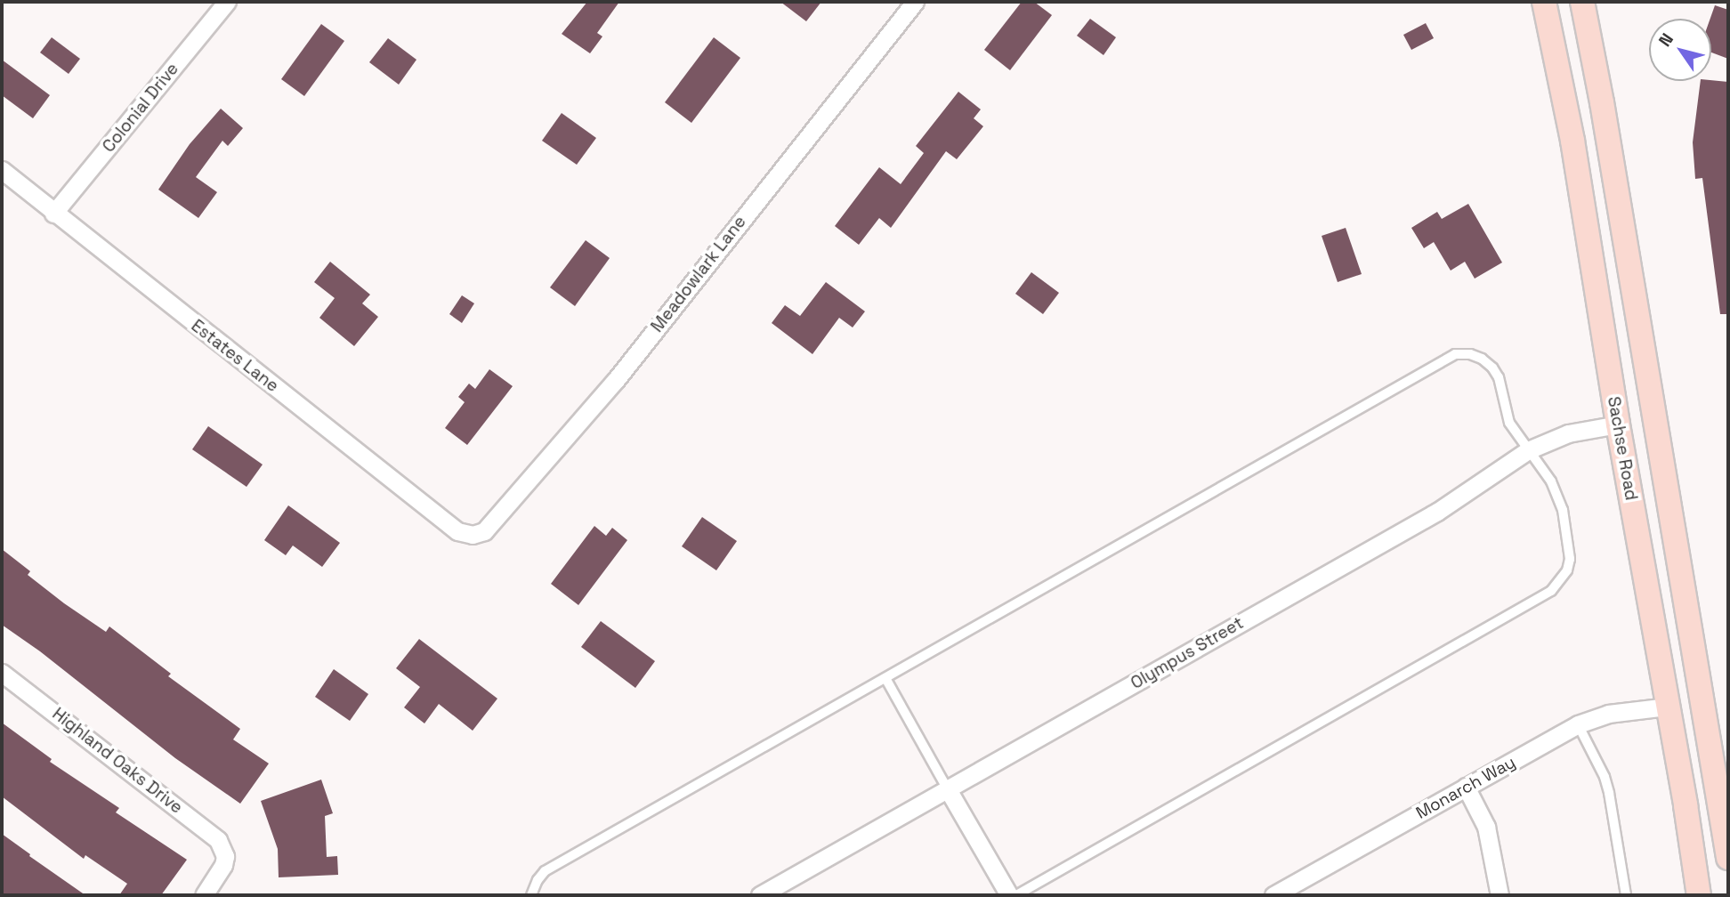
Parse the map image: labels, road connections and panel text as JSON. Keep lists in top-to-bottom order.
{
  "streets": {
    "main road": ["Sachse Road"],
    "street": [
      "Colonial Drive",
      "Meadowlark Lane",
      "Estates Lane",
      "Olympus Street",
      "Highland Oaks Drive",
      "Monarch Way"
    ]
  },
  "crossings": [
    ["Colonial Drive", "Estates Lane"],
    ["Meadowlark Lane", "Estates Lane"],
    ["Sachse Road", "Olympus Street"],
    ["Sachse Road", "Monarch Way"]
  ],
  "north": "top left"
}
